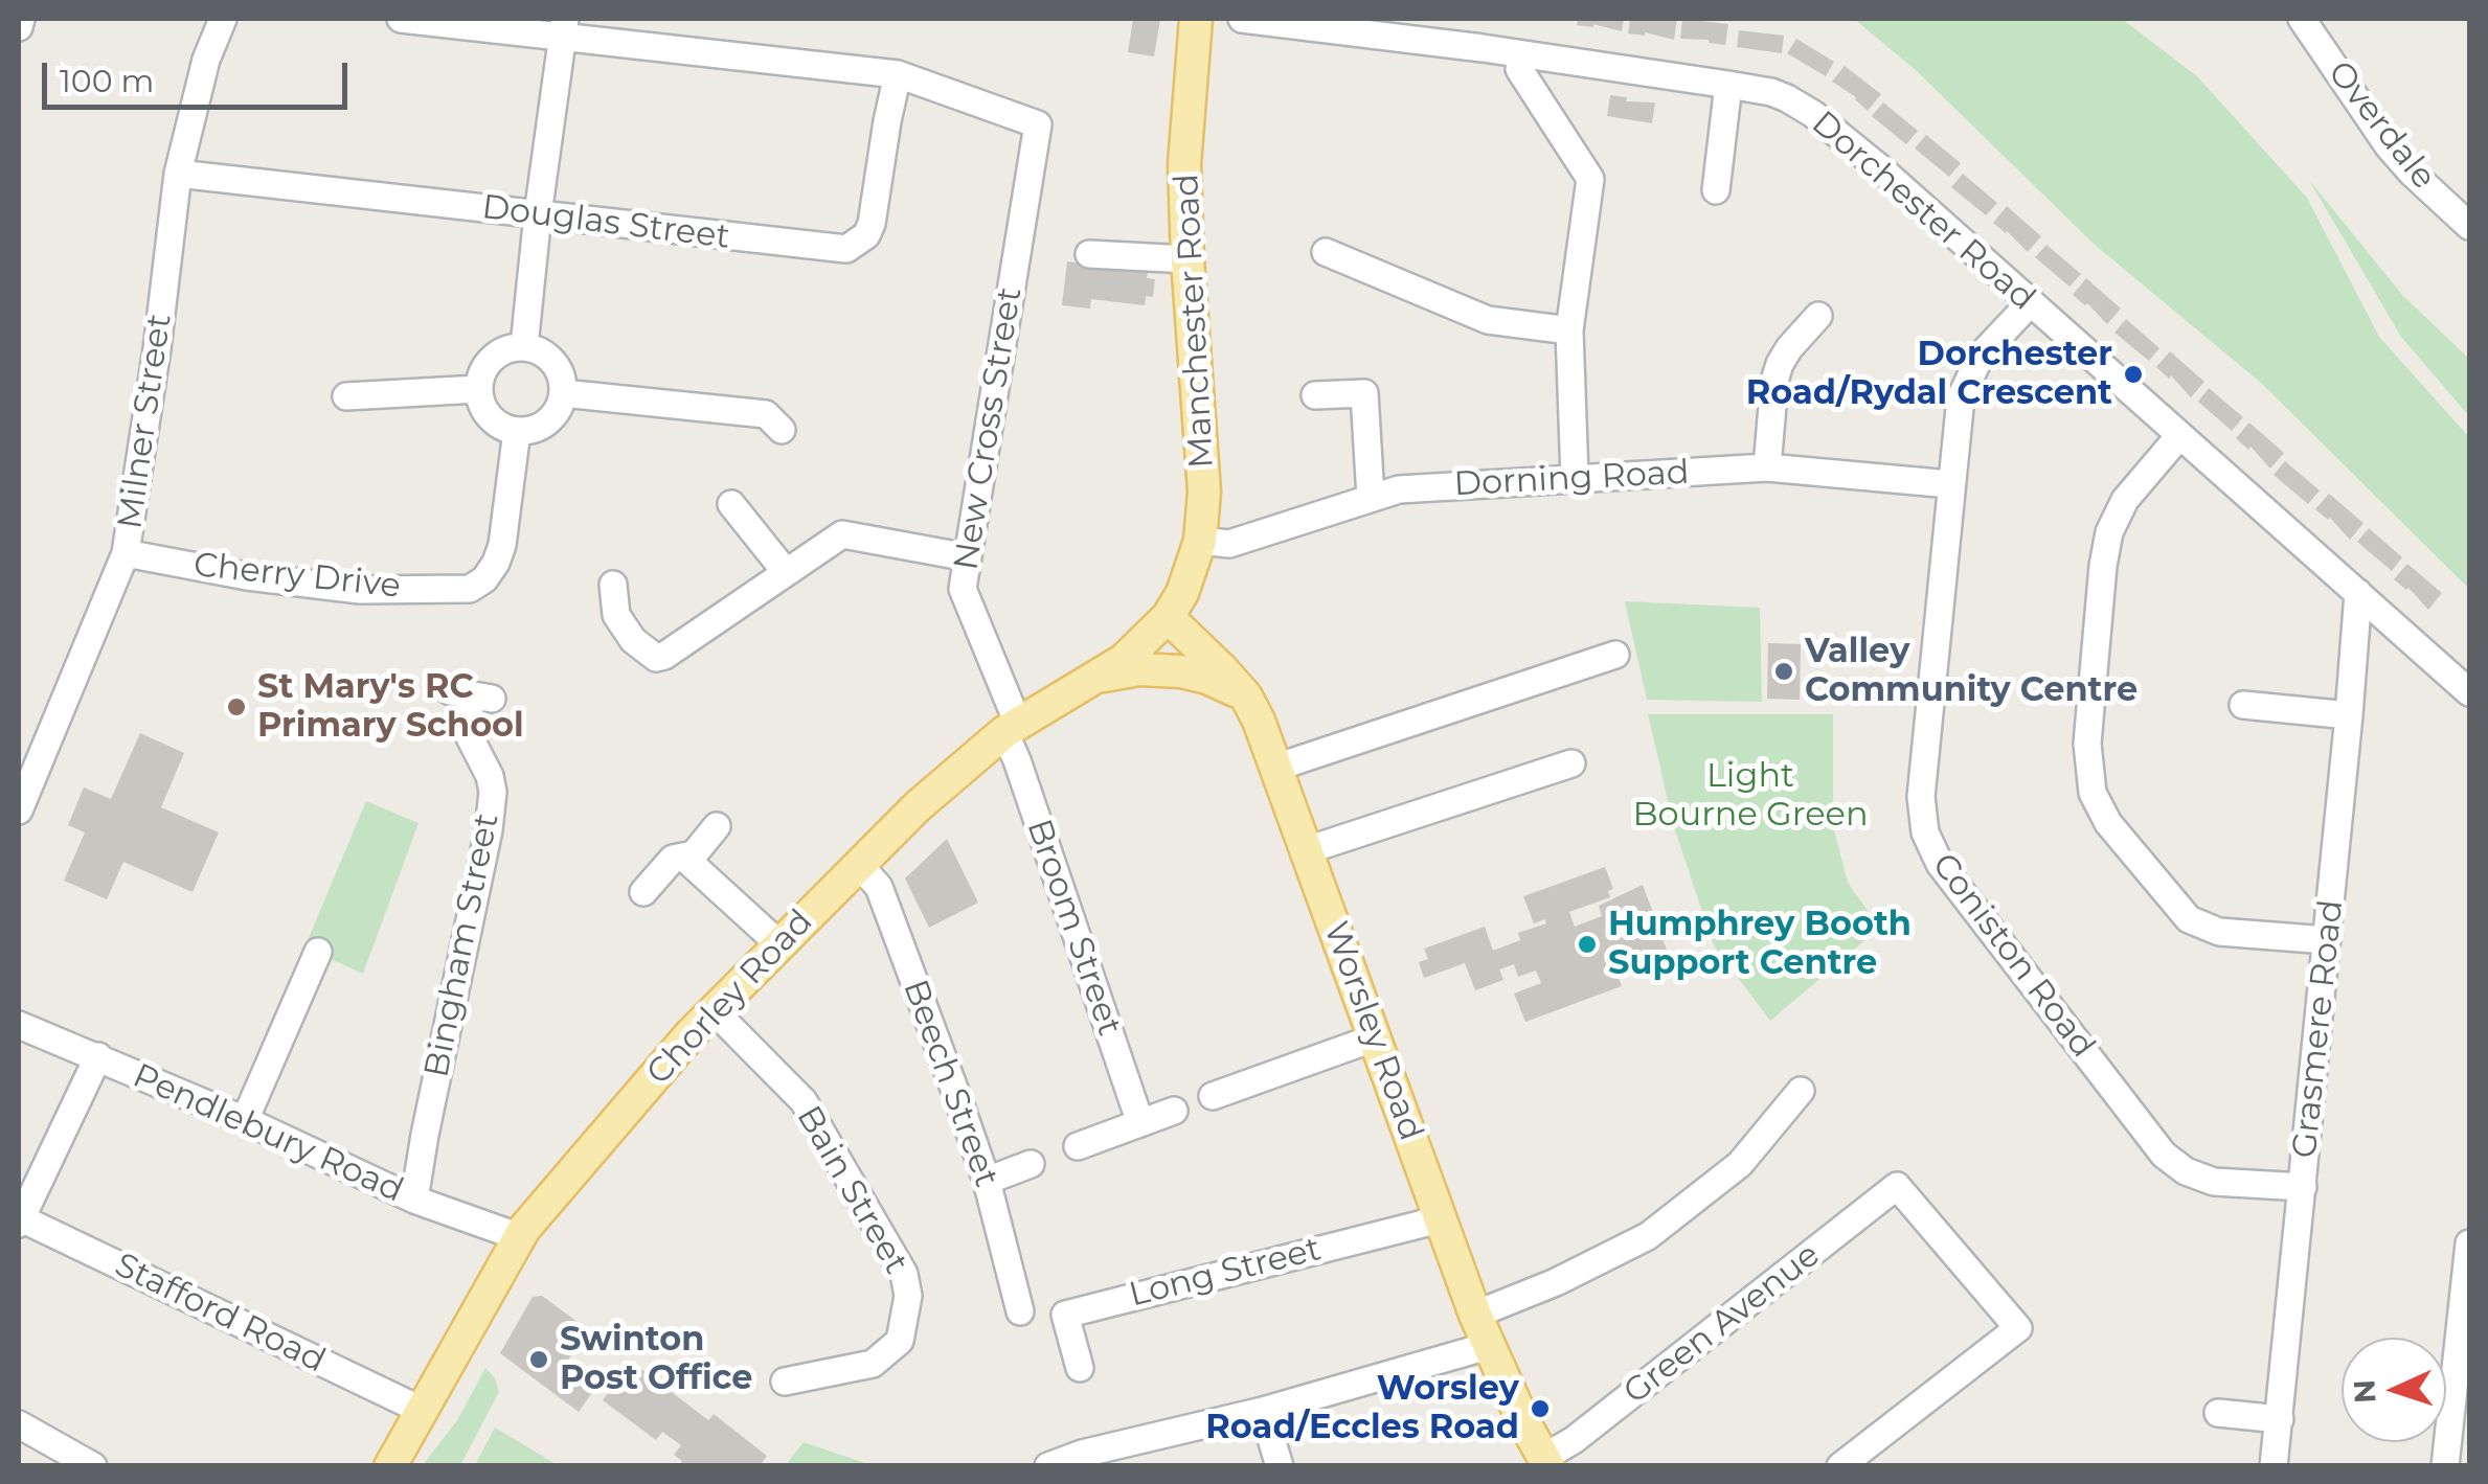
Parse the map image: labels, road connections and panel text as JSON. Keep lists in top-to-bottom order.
{
  "streets": {
    "main road": ["Manchester Road", "Chorley Road", "Worsley Road"],
    "street": [
      "Overdale",
      "Dorchester Road",
      "Douglas Street",
      "Milner Street",
      "New Cross Street",
      "Dorning Road",
      "Cherry Drive",
      "Broom Street",
      "Bingham Street",
      "Coniston Road",
      "Grasmere Road",
      "Beech Street",
      "Pendlebury Road",
      "Bain Street",
      "Long Street",
      "Stafford Road",
      "Green Avenue"
    ]
  },
  "crossings": [
    ["Dorchester Road", "Coniston Road"],
    ["Dorchester Road", "Grasmere Road"],
    ["Douglas Street", "Milner Street"],
    ["Douglas Street", "New Cross Street"],
    ["Manchester Road", "Dorning Road"],
    ["Manchester Road", "Chorley Road"],
    ["Manchester Road", "Worsley Road"],
    ["Milner Street", "Cherry Drive"],
    ["New Cross Street", "Broom Street"],
    ["New Cross Street", "Chorley Road"],
    ["Dorning Road", "Coniston Road"],
    ["Broom Street", "Chorley Road"],
    ["Bingham Street", "Pendlebury Road"],
    ["Coniston Road", "Grasmere Road"],
    ["Chorley Road", "Worsley Road"],
    ["Chorley Road", "Beech Street"],
    ["Chorley Road", "Pendlebury Road"],
    ["Chorley Road", "Bain Street"],
    ["Chorley Road", "Stafford Road"],
    ["Worsley Road", "Long Street"],
    ["Worsley Road", "Green Avenue"]
  ],
  "parks": ["Light Bourne Green"],
  "places": [
    "Dorchester Road/Rydal Crescent",
    "Valley Community Centre",
    "St Mary's RC Primary School",
    "Humphrey Booth Support Centre",
    "Swinton Post Office",
    "Worsley Road/Eccles Road"
  ],
  "scale_bar": "100 m",
  "north": "left"
}
